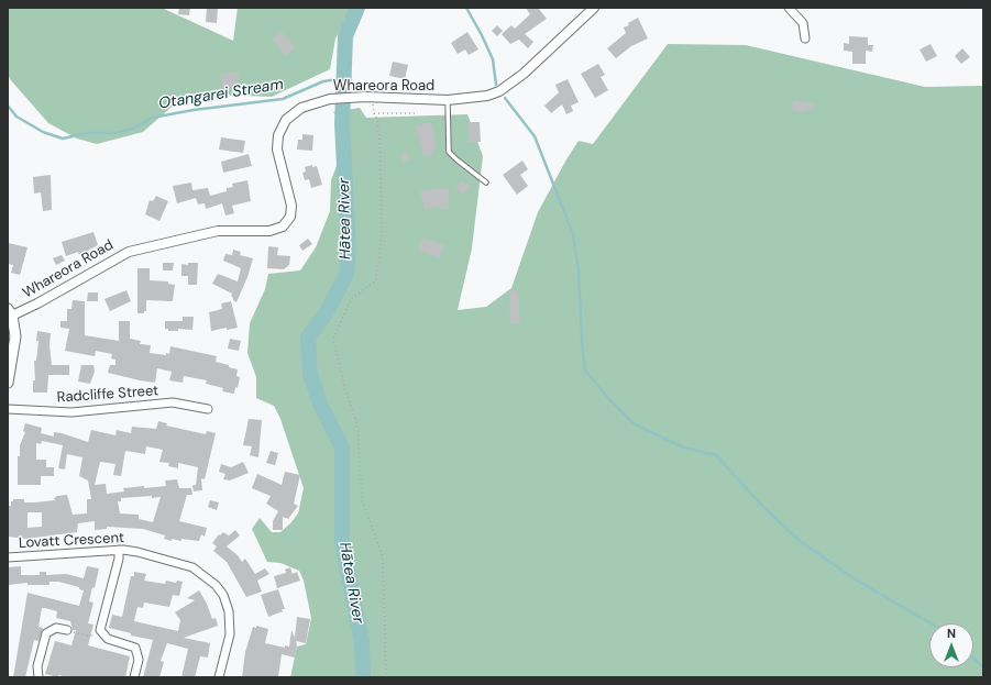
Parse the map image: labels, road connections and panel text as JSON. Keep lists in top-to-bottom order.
{
  "streets": {
    "street": ["Whareora Road", "Radcliffe Street", "Lovatt Crescent"]
  },
  "water": ["Otangarei Stream", "Hātea River"],
  "north": "top"
}
